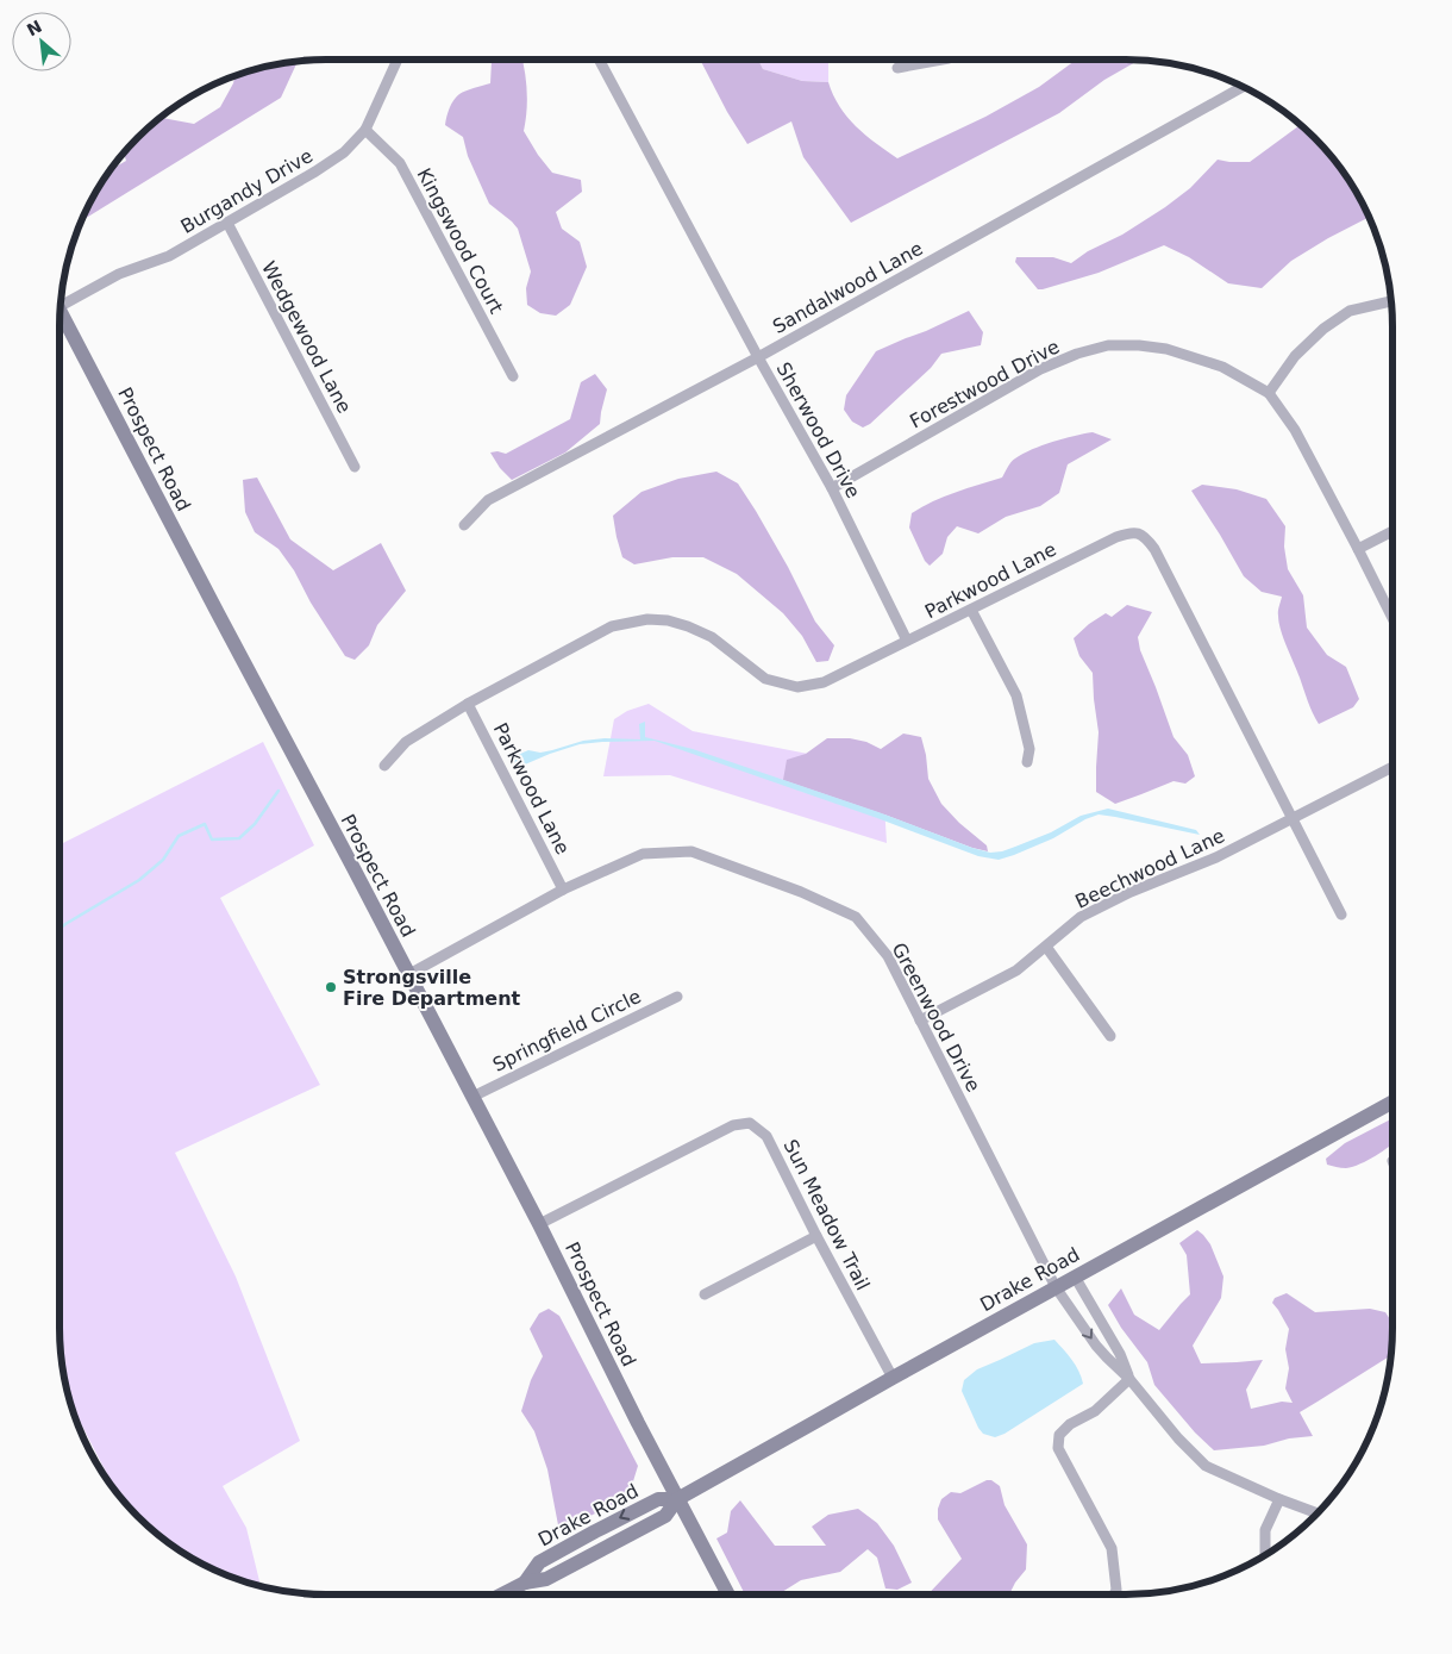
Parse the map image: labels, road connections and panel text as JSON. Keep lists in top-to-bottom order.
{
  "streets": {
    "street": [
      "Burgandy Drive",
      "Kingswood Court",
      "Sandalwood Lane",
      "Wedgewood Lane",
      "Forestwood Drive",
      "Sherwood Drive",
      "Prospect Road",
      "Parkwood Lane",
      "Beechwood Lane",
      "Greenwood Drive",
      "Springfield Circle",
      "Sun Meadow Trail",
      "Drake Road"
    ]
  },
  "crossings": [
    ["Burgandy Drive", "Kingswood Court"],
    ["Burgandy Drive", "Wedgewood Lane"],
    ["Sandalwood Lane", "Sherwood Drive"],
    ["Forestwood Drive", "Sherwood Drive"],
    ["Sherwood Drive", "Parkwood Lane"],
    ["Prospect Road", "Greenwood Drive"],
    ["Prospect Road", "Springfield Circle"],
    ["Prospect Road", "Sun Meadow Trail"],
    ["Prospect Road", "Drake Road"],
    ["Parkwood Lane", "Beechwood Lane"],
    ["Parkwood Lane", "Greenwood Drive"],
    ["Beechwood Lane", "Greenwood Drive"],
    ["Greenwood Drive", "Drake Road"],
    ["Sun Meadow Trail", "Drake Road"]
  ],
  "places": ["Strongsville Fire Department"],
  "north": "top left"
}
